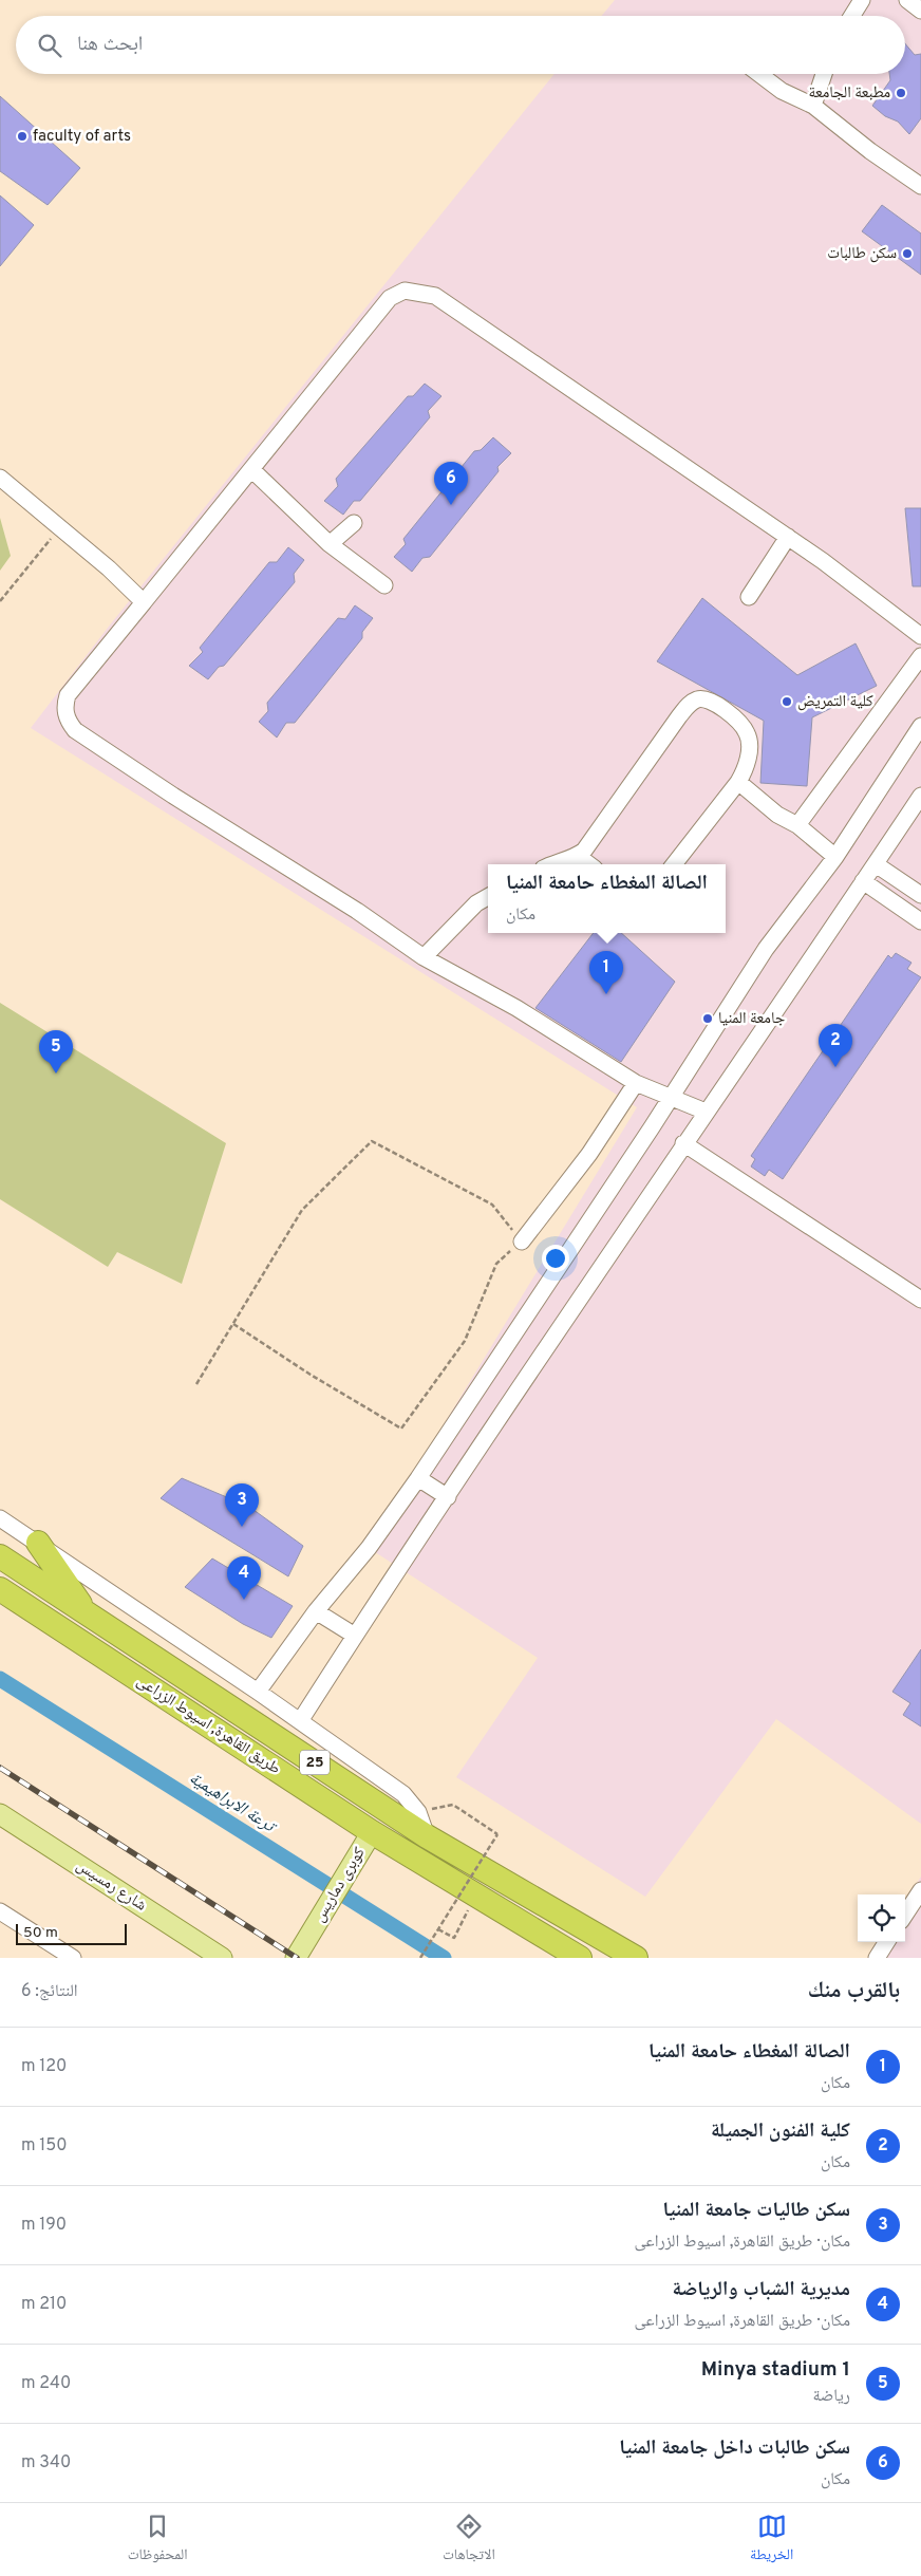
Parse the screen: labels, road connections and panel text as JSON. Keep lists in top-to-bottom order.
{
  "streets": {
    "highway": ["طريق القاهرة, اسيوط الزراعى", "25"],
    "main road": ["كوبرى دماريس", "شارع رمسيس"]
  },
  "crossings": [
    ["طريق القاهرة, اسيوط الزراعى", "كوبرى دماريس"]
  ],
  "water": ["ترعة الابراهيمية"],
  "places": [
    "مطبعة الجامعة",
    "faculty of arts",
    "سكن طالبات",
    "كلية التمريض",
    "جامعة المنيا"
  ],
  "scale_bar": "50 m",
  "page": {
    "search": "ابحث هنا",
    "pins": [
      "6",
      "1",
      "2",
      "5",
      "3",
      "4"
    ],
    "popup": ["الصالة المغطاء حامعة المنيا", "مكان"],
    "scale": "50 m",
    "heading": ["بالقرب منك", "النتائج: 6"],
    "list": [
      {
        "mark": "1",
        "name": "الصالة المغطاء حامعة المنيا",
        "note": "مكان",
        "value": "120 m"
      },
      {
        "mark": "2",
        "name": "كلية الفنون الجميلة",
        "note": "مكان",
        "value": "150 m"
      },
      {
        "mark": "3",
        "name": "سكن طاليات جامعة المنيا",
        "note": "مكان · طريق القاهرة, اسيوط الزراعى",
        "value": "190 m"
      },
      {
        "mark": "4",
        "name": "مديرية الشباب والرياضة",
        "note": "مكان · طريق القاهرة, اسيوط الزراعى",
        "value": "210 m"
      },
      {
        "mark": "5",
        "name": "Minya stadium 1",
        "note": "رياضة",
        "value": "240 m"
      },
      {
        "mark": "6",
        "name": "سكن طالبات داخل جامعة المنيا",
        "note": "مكان",
        "value": "340 m"
      }
    ],
    "nav": ["الخريطة", "الاتجاهات", "المحفوظات"]
  }
}
